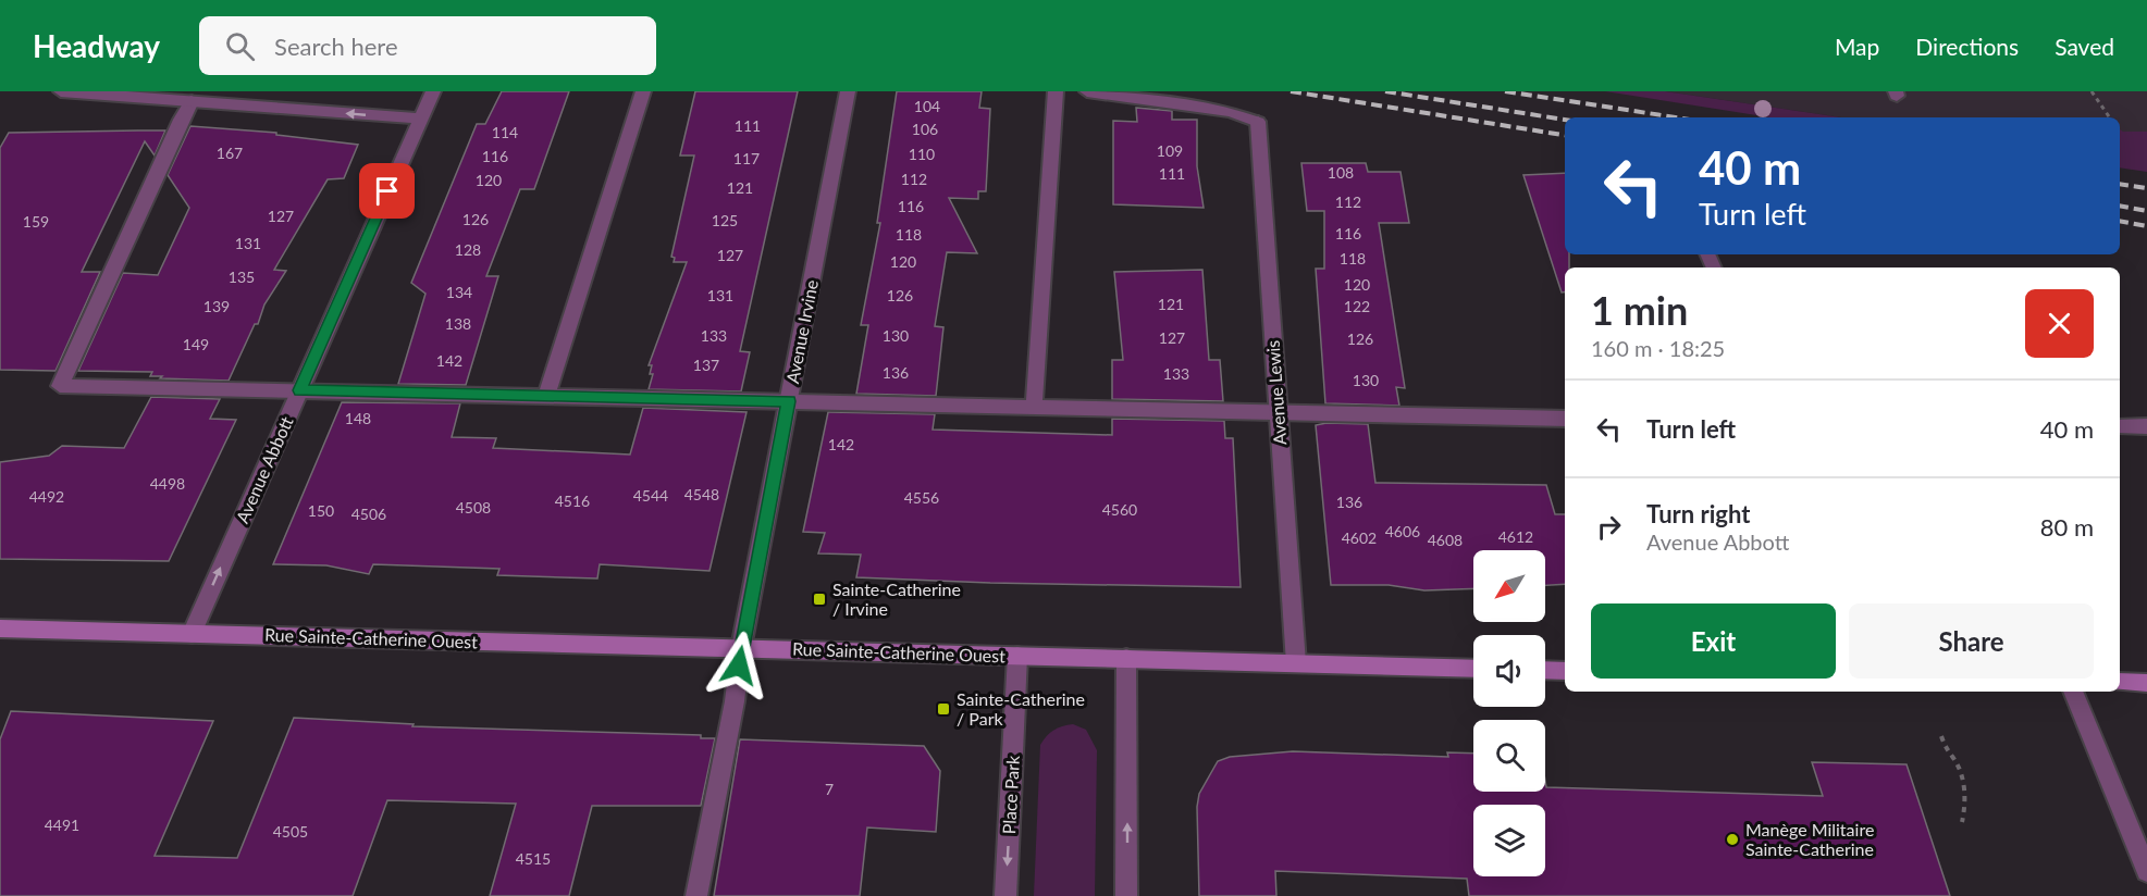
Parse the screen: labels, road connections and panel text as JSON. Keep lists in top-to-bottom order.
{
  "streets": {
    "main road": ["Rue Sainte-Catherine Ouest"],
    "street": [
      "Avenue Irvine",
      "Avenue Lewis",
      "Avenue Abbott",
      "Place Park"
    ]
  },
  "crossings": [
    ["Avenue Irvine", "Rue Sainte-Catherine Ouest"],
    ["Avenue Lewis", "Rue Sainte-Catherine Ouest"],
    ["Avenue Abbott", "Rue Sainte-Catherine Ouest"],
    ["Rue Sainte-Catherine Ouest", "Place Park"]
  ],
  "one_way": ["Avenue Abbott"],
  "places": {
    "transit": ["Sainte-Catherine / Irvine", "Sainte-Catherine / Park"],
    "other": ["Manège Militaire Sainte-Catherine"]
  },
  "house_numbers": [
    "104",
    "111",
    "106",
    "114",
    "109",
    "167",
    "110",
    "116",
    "117",
    "108",
    "111",
    "112",
    "120",
    "121",
    "112",
    "116",
    "127",
    "126",
    "125",
    "159",
    "116",
    "118",
    "131",
    "128",
    "127",
    "118",
    "120",
    "135",
    "120",
    "134",
    "131",
    "126",
    "121",
    "139",
    "122",
    "138",
    "133",
    "130",
    "127",
    "126",
    "149",
    "142",
    "137",
    "136",
    "133",
    "130",
    "148",
    "142",
    "4498",
    "4548",
    "4544",
    "4492",
    "4556",
    "4516",
    "136",
    "4508",
    "4560",
    "150",
    "4506",
    "4606",
    "4612",
    "4602",
    "4608",
    "7",
    "4491",
    "4505",
    "4515"
  ],
  "north": "bottom left",
  "page": {
    "header": "Headway",
    "search": "Search here",
    "nav": ["Map", "Directions", "Saved"],
    "turn": ["40 m", "Turn left"],
    "heading": ["1 min", "160 m · 18:25"],
    "list": [
      {
        "name": "Turn left",
        "value": "40 m"
      },
      {
        "name": "Turn right",
        "note": "Avenue Abbott",
        "value": "80 m"
      }
    ],
    "buttons": ["Exit", "Share"]
  }
}
